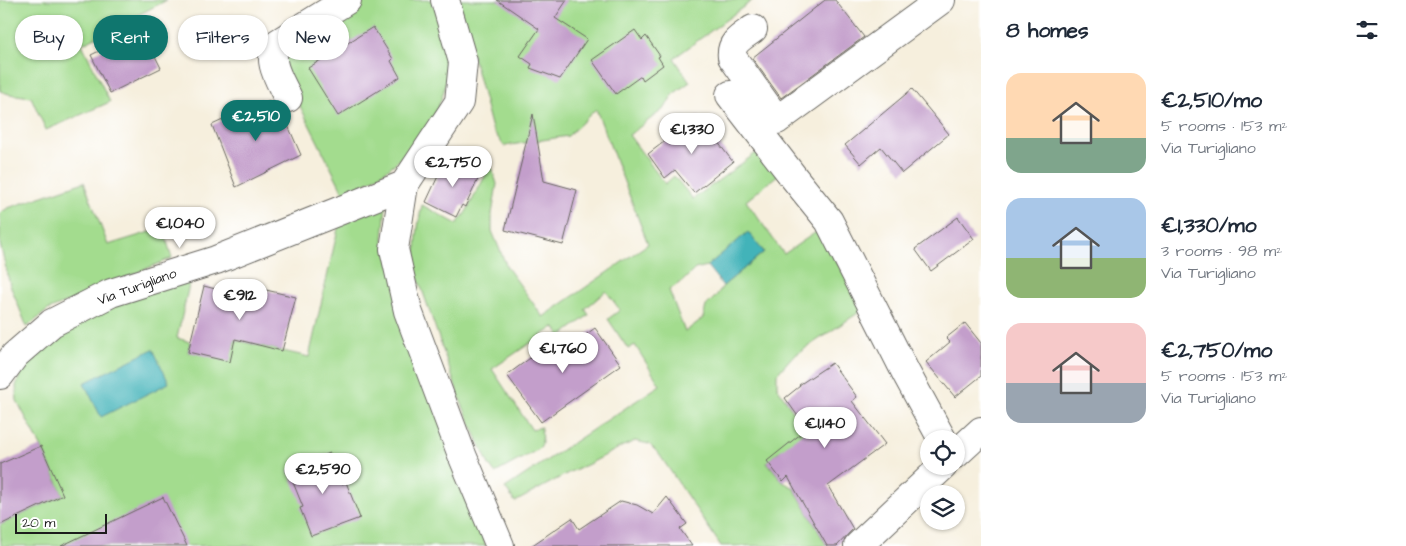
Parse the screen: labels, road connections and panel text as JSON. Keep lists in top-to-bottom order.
{
  "streets": {
    "street": ["Via Turigliano"]
  },
  "scale_bar": "20 m",
  "page": {
    "heading": "8 homes",
    "chip": [
      "Buy",
      "Rent",
      "Filters",
      "New"
    ],
    "list": [
      {
        "name": "€2,510/mo",
        "note": "5 rooms · 153 m² · Via Turigliano"
      },
      {
        "name": "€1,330/mo",
        "note": "3 rooms · 98 m² · Via Turigliano"
      },
      {
        "name": "€2,750/mo",
        "note": "5 rooms · 153 m² · Via Turigliano"
      }
    ],
    "price": [
      "€2,510",
      "€1,330",
      "€2,750",
      "€1,040",
      "€912",
      "€1,760",
      "€1,140",
      "€2,590"
    ],
    "scale": "20 m"
  }
}
